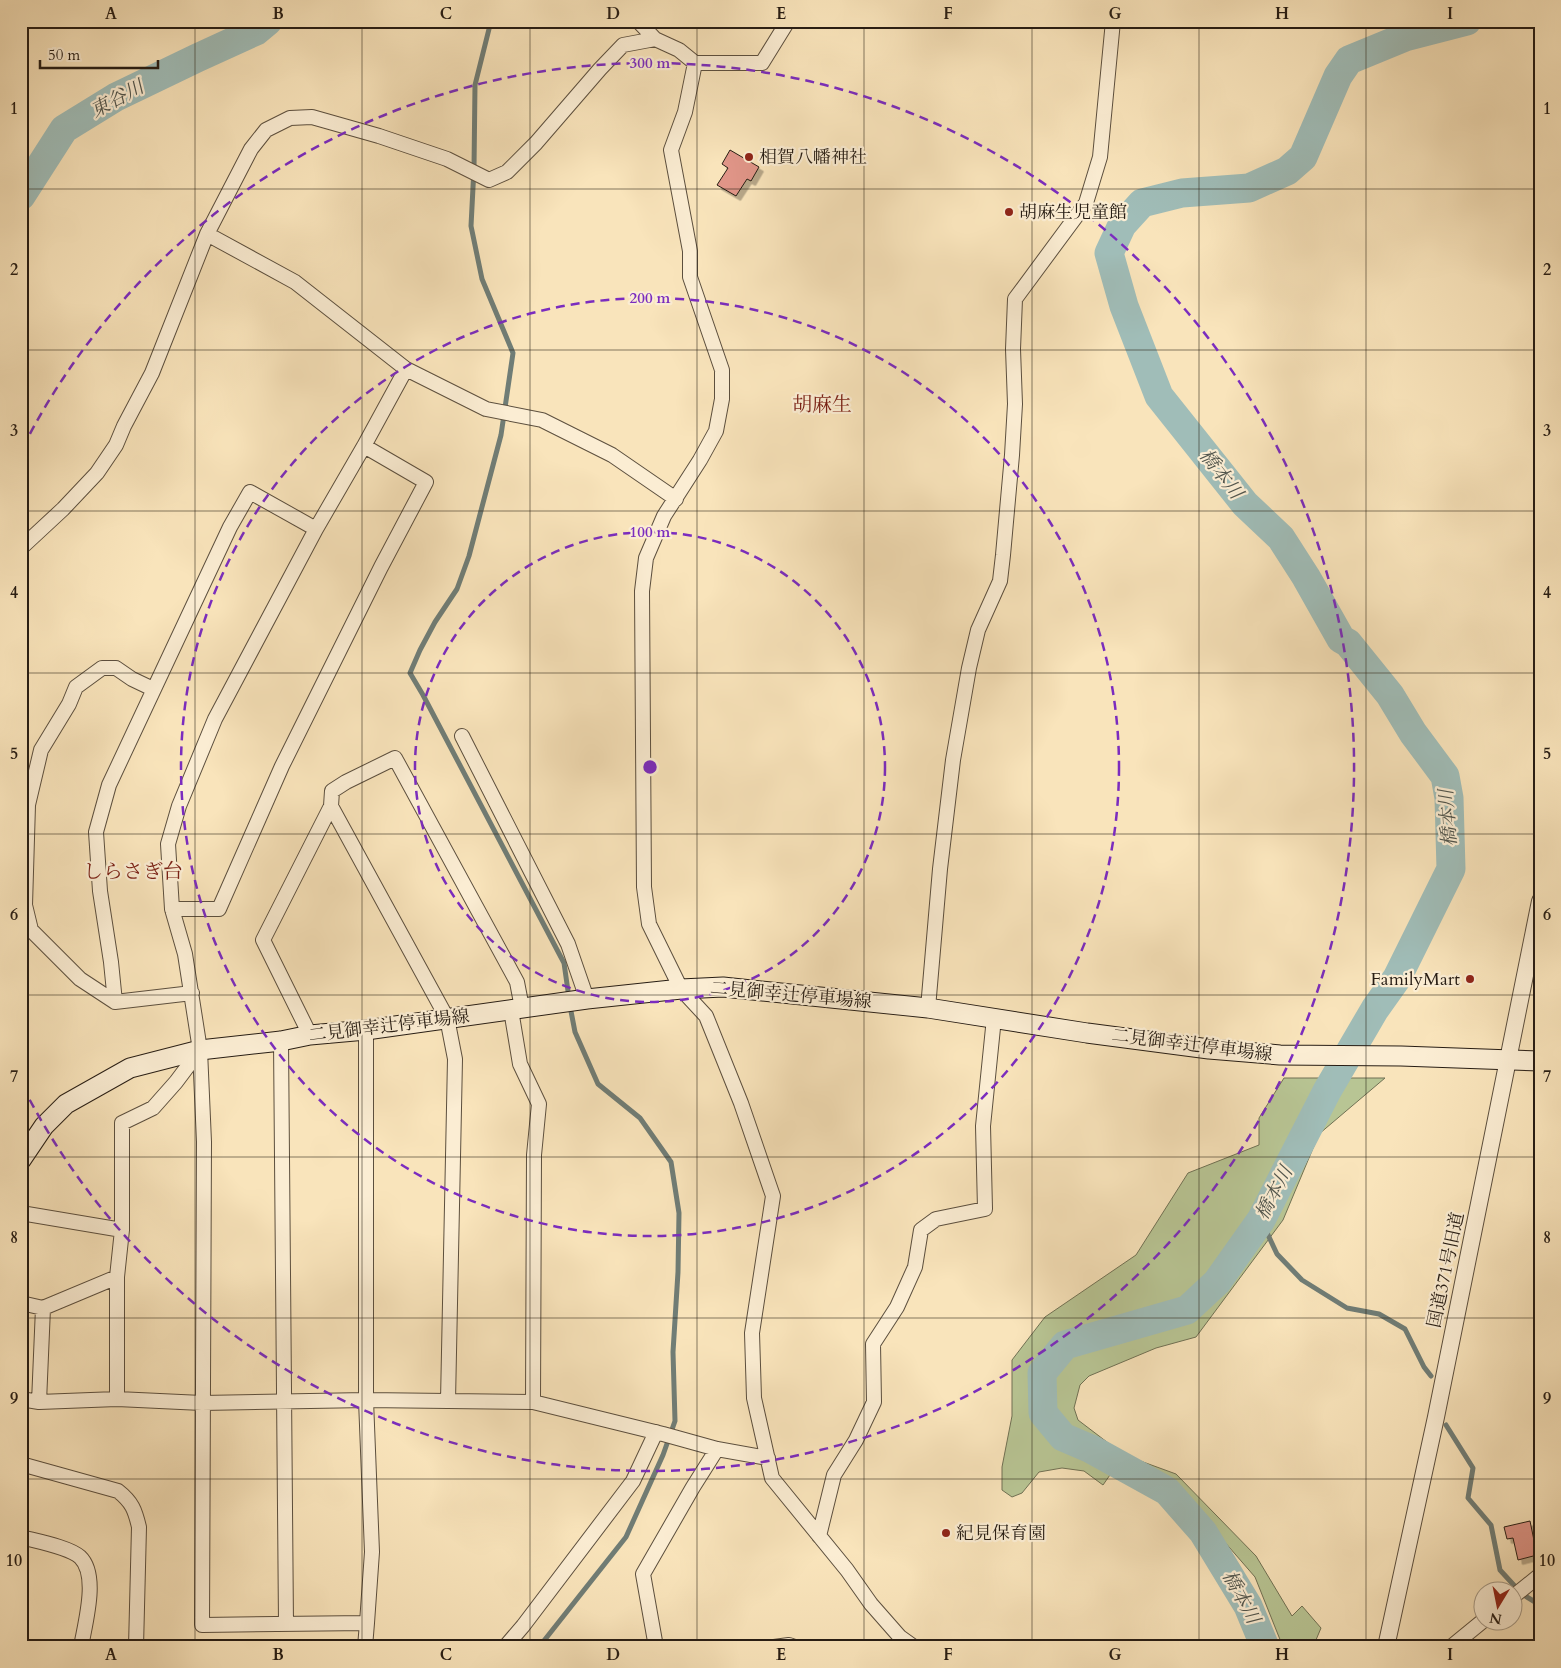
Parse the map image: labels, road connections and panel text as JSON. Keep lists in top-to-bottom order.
{
  "streets": {
    "main road": ["二見御幸辻停車場線"],
    "street": ["国道371号旧道"]
  },
  "crossings": [
    ["二見御幸辻停車場線", "国道371号旧道"]
  ],
  "districts": ["胡麻生", "しらさぎ台"],
  "water": ["東谷川", "橋本川"],
  "places": [
    "相賀八幡神社",
    "胡麻生児童館",
    "FamilyMart",
    "紀見保育園"
  ],
  "scale_bar": "50 m",
  "north": "bottom",
  "grid": {
    "columns": [
      "A",
      "B",
      "C",
      "D",
      "E",
      "F",
      "G",
      "H",
      "I"
    ],
    "rows": [
      "1",
      "2",
      "3",
      "4",
      "5",
      "6",
      "7",
      "8",
      "9",
      "10"
    ]
  },
  "rings": ["300 m", "200 m", "100 m"]
}
